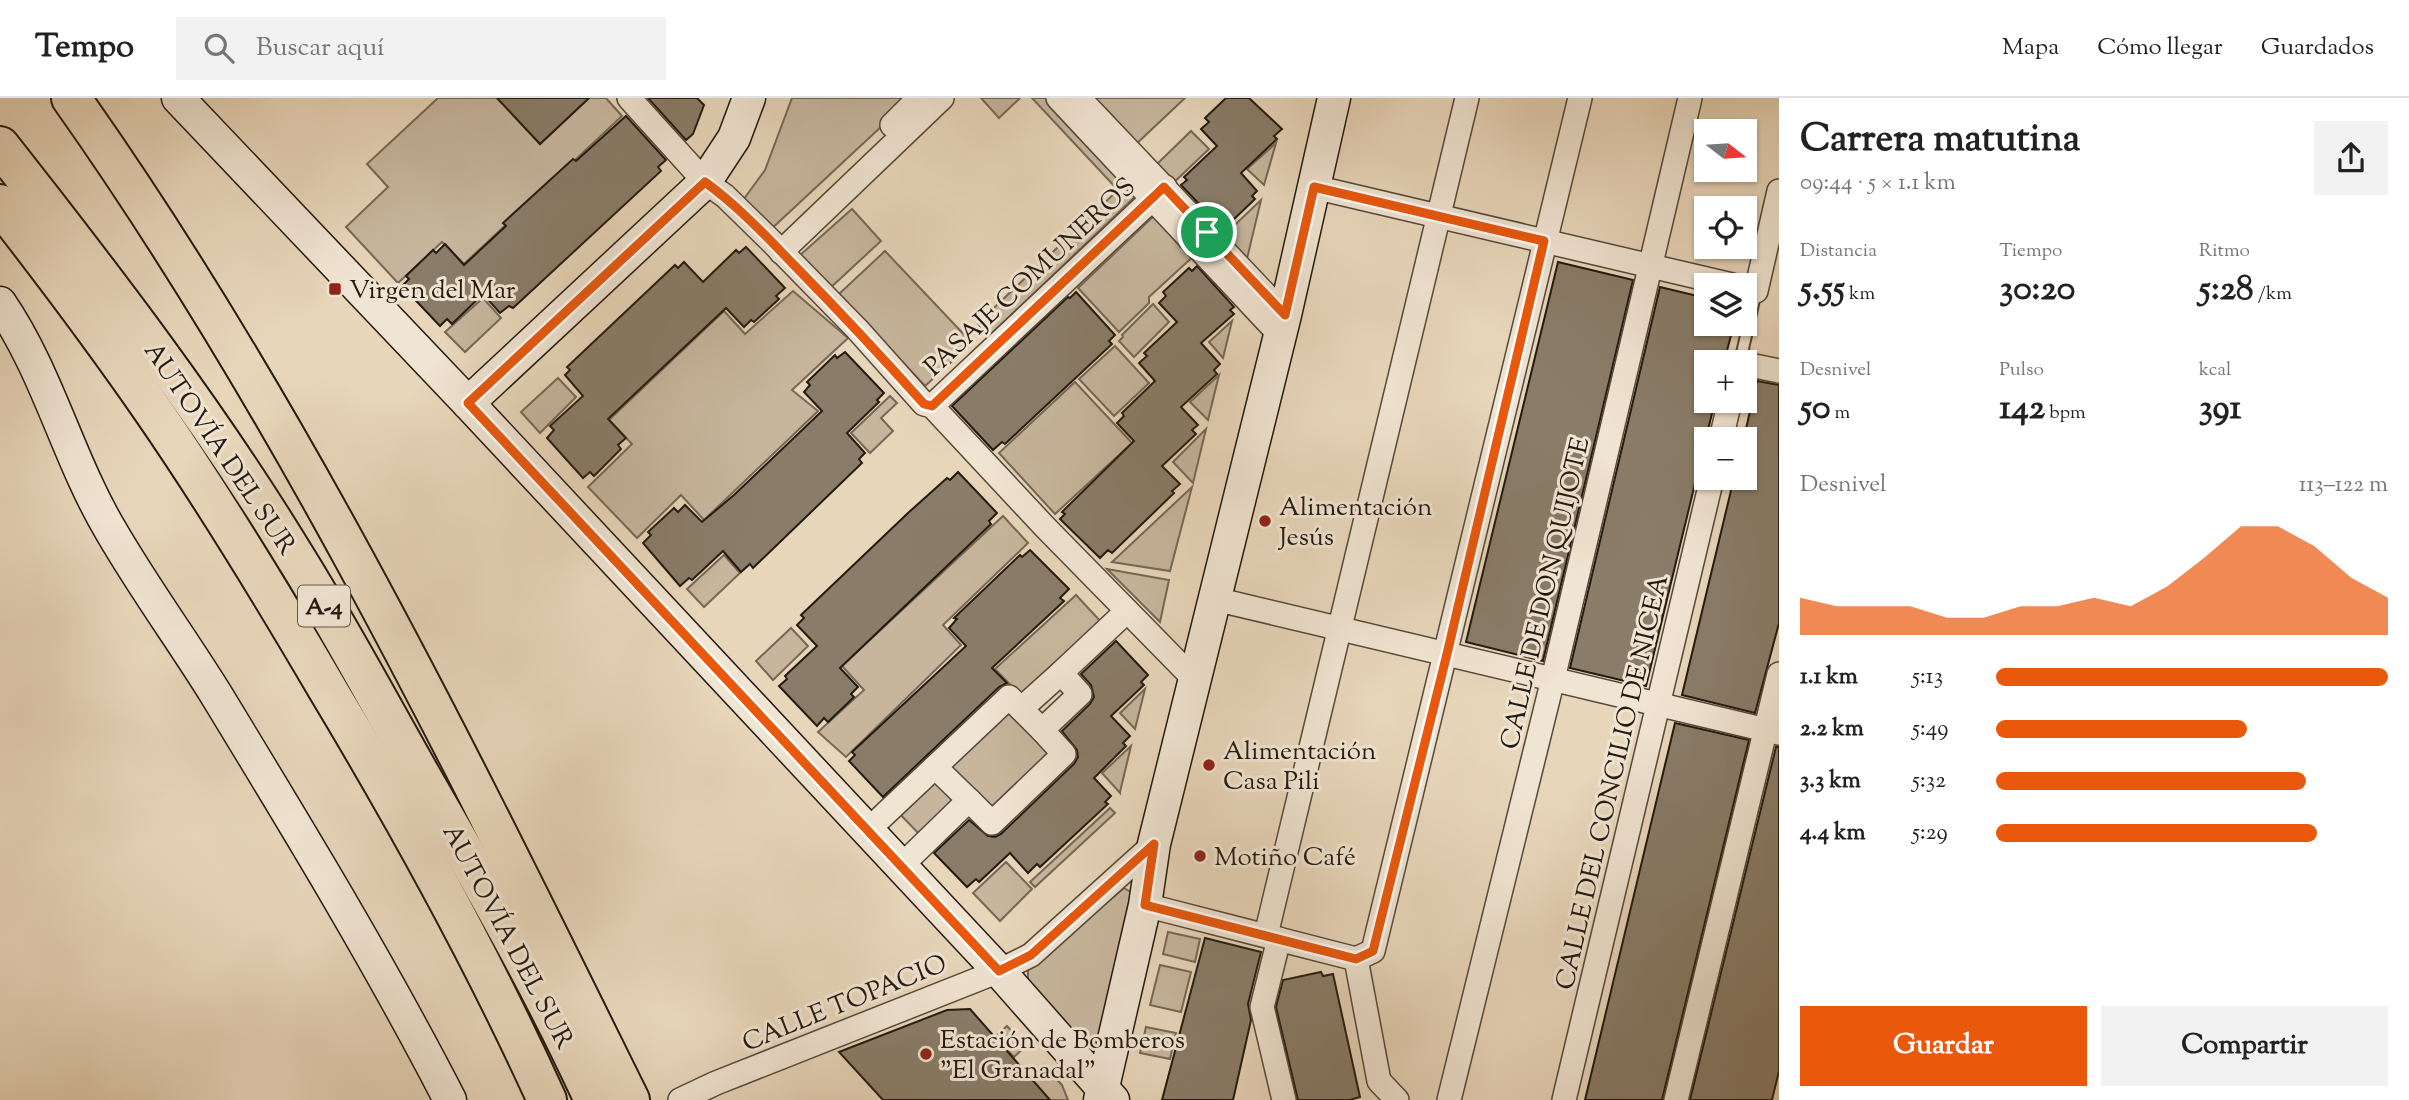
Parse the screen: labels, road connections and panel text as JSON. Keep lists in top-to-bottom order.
{
  "streets": {
    "highway": ["AUTOVÍA DEL SUR", "A-4"],
    "street": [
      "PASAJE COMUNEROS",
      "CALLE DE DON QUIJOTE",
      "CALLE DEL CONCILIO DE NICEA",
      "CALLE TOPACIO"
    ]
  },
  "places": {
    "transit": ["Virgen del Mar"],
    "other": [
      "Alimentación Jesús",
      "Alimentación Casa Pili",
      "Motiño Café",
      "Estación de Bomberos \"El Granadal\""
    ]
  },
  "north": "right",
  "page": {
    "header": "Tempo",
    "search": "Buscar aquí",
    "nav": ["Mapa", "Cómo llegar", "Guardados"],
    "heading": ["Carrera matutina", "09:44 · 5 × 1.1 km"],
    "map_buttons": ["+", "−"],
    "stats": [
      ["Distancia", "5.55 km"],
      ["Tiempo", "30:20"],
      ["Ritmo", "5:28 /km"],
      ["Desnivel", "50 m"],
      ["Pulso", "142 bpm"],
      ["kcal", "391"]
    ],
    "chart": ["Desnivel", "113–122 m"],
    "list": [
      {
        "name": "1.1 km",
        "note": "5:13"
      },
      {
        "name": "2.2 km",
        "note": "5:49"
      },
      {
        "name": "3.3 km",
        "note": "5:32"
      },
      {
        "name": "4.4 km",
        "note": "5:29"
      }
    ],
    "buttons": ["Guardar", "Compartir"]
  }
}
